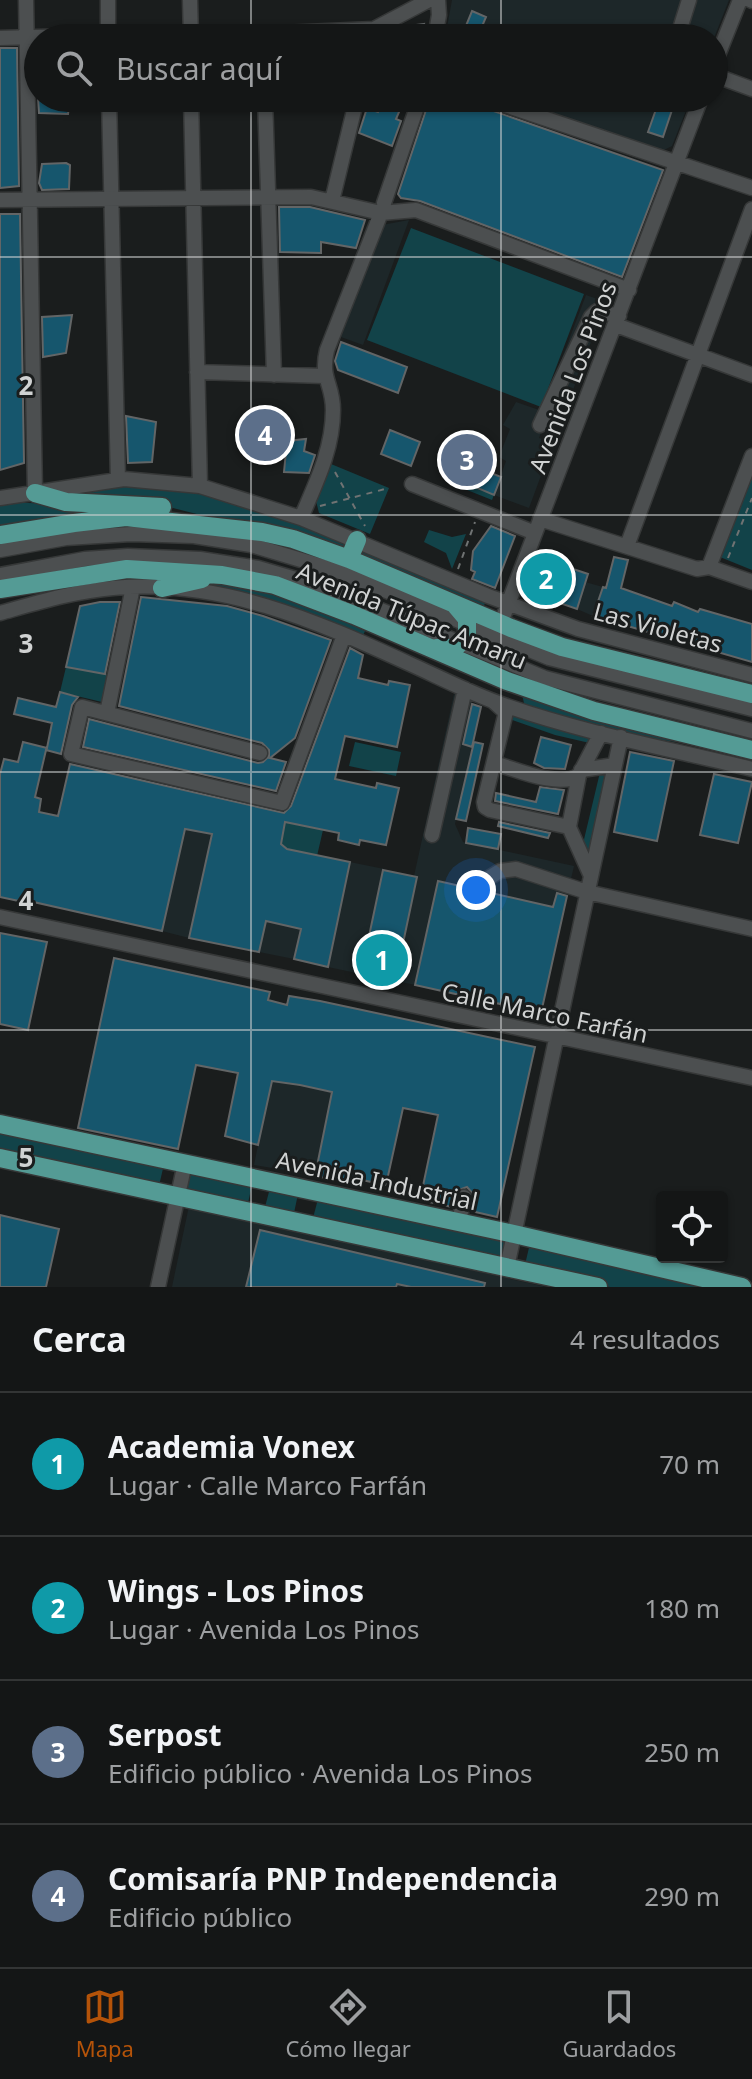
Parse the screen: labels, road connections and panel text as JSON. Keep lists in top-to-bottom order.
{
  "streets": {
    "main road": ["Avenida Túpac Amaru", "Avenida Industrial"],
    "street": ["Avenida Los Pinos", "Las Violetas", "Calle Marco Farfán"]
  },
  "crossings": [
    ["Avenida Los Pinos", "Avenida Túpac Amaru"],
    ["Avenida Los Pinos", "Las Violetas"]
  ],
  "page": {
    "search": "Buscar aquí",
    "pins": [
      "4",
      "3",
      "2",
      "1"
    ],
    "heading": ["Cerca", "4 resultados"],
    "list": [
      {
        "mark": "1",
        "name": "Academia Vonex",
        "note": "Lugar · Calle Marco Farfán",
        "value": "70 m"
      },
      {
        "mark": "2",
        "name": "Wings - Los Pinos",
        "note": "Lugar · Avenida Los Pinos",
        "value": "180 m"
      },
      {
        "mark": "3",
        "name": "Serpost",
        "note": "Edificio público · Avenida Los Pinos",
        "value": "250 m"
      },
      {
        "mark": "4",
        "name": "Comisaría PNP Independencia",
        "note": "Edificio público",
        "value": "290 m"
      }
    ],
    "nav": ["Mapa", "Cómo llegar", "Guardados"]
  },
  "grid": {
    "rows": [
      "2",
      "3",
      "4",
      "5"
    ]
  }
}
